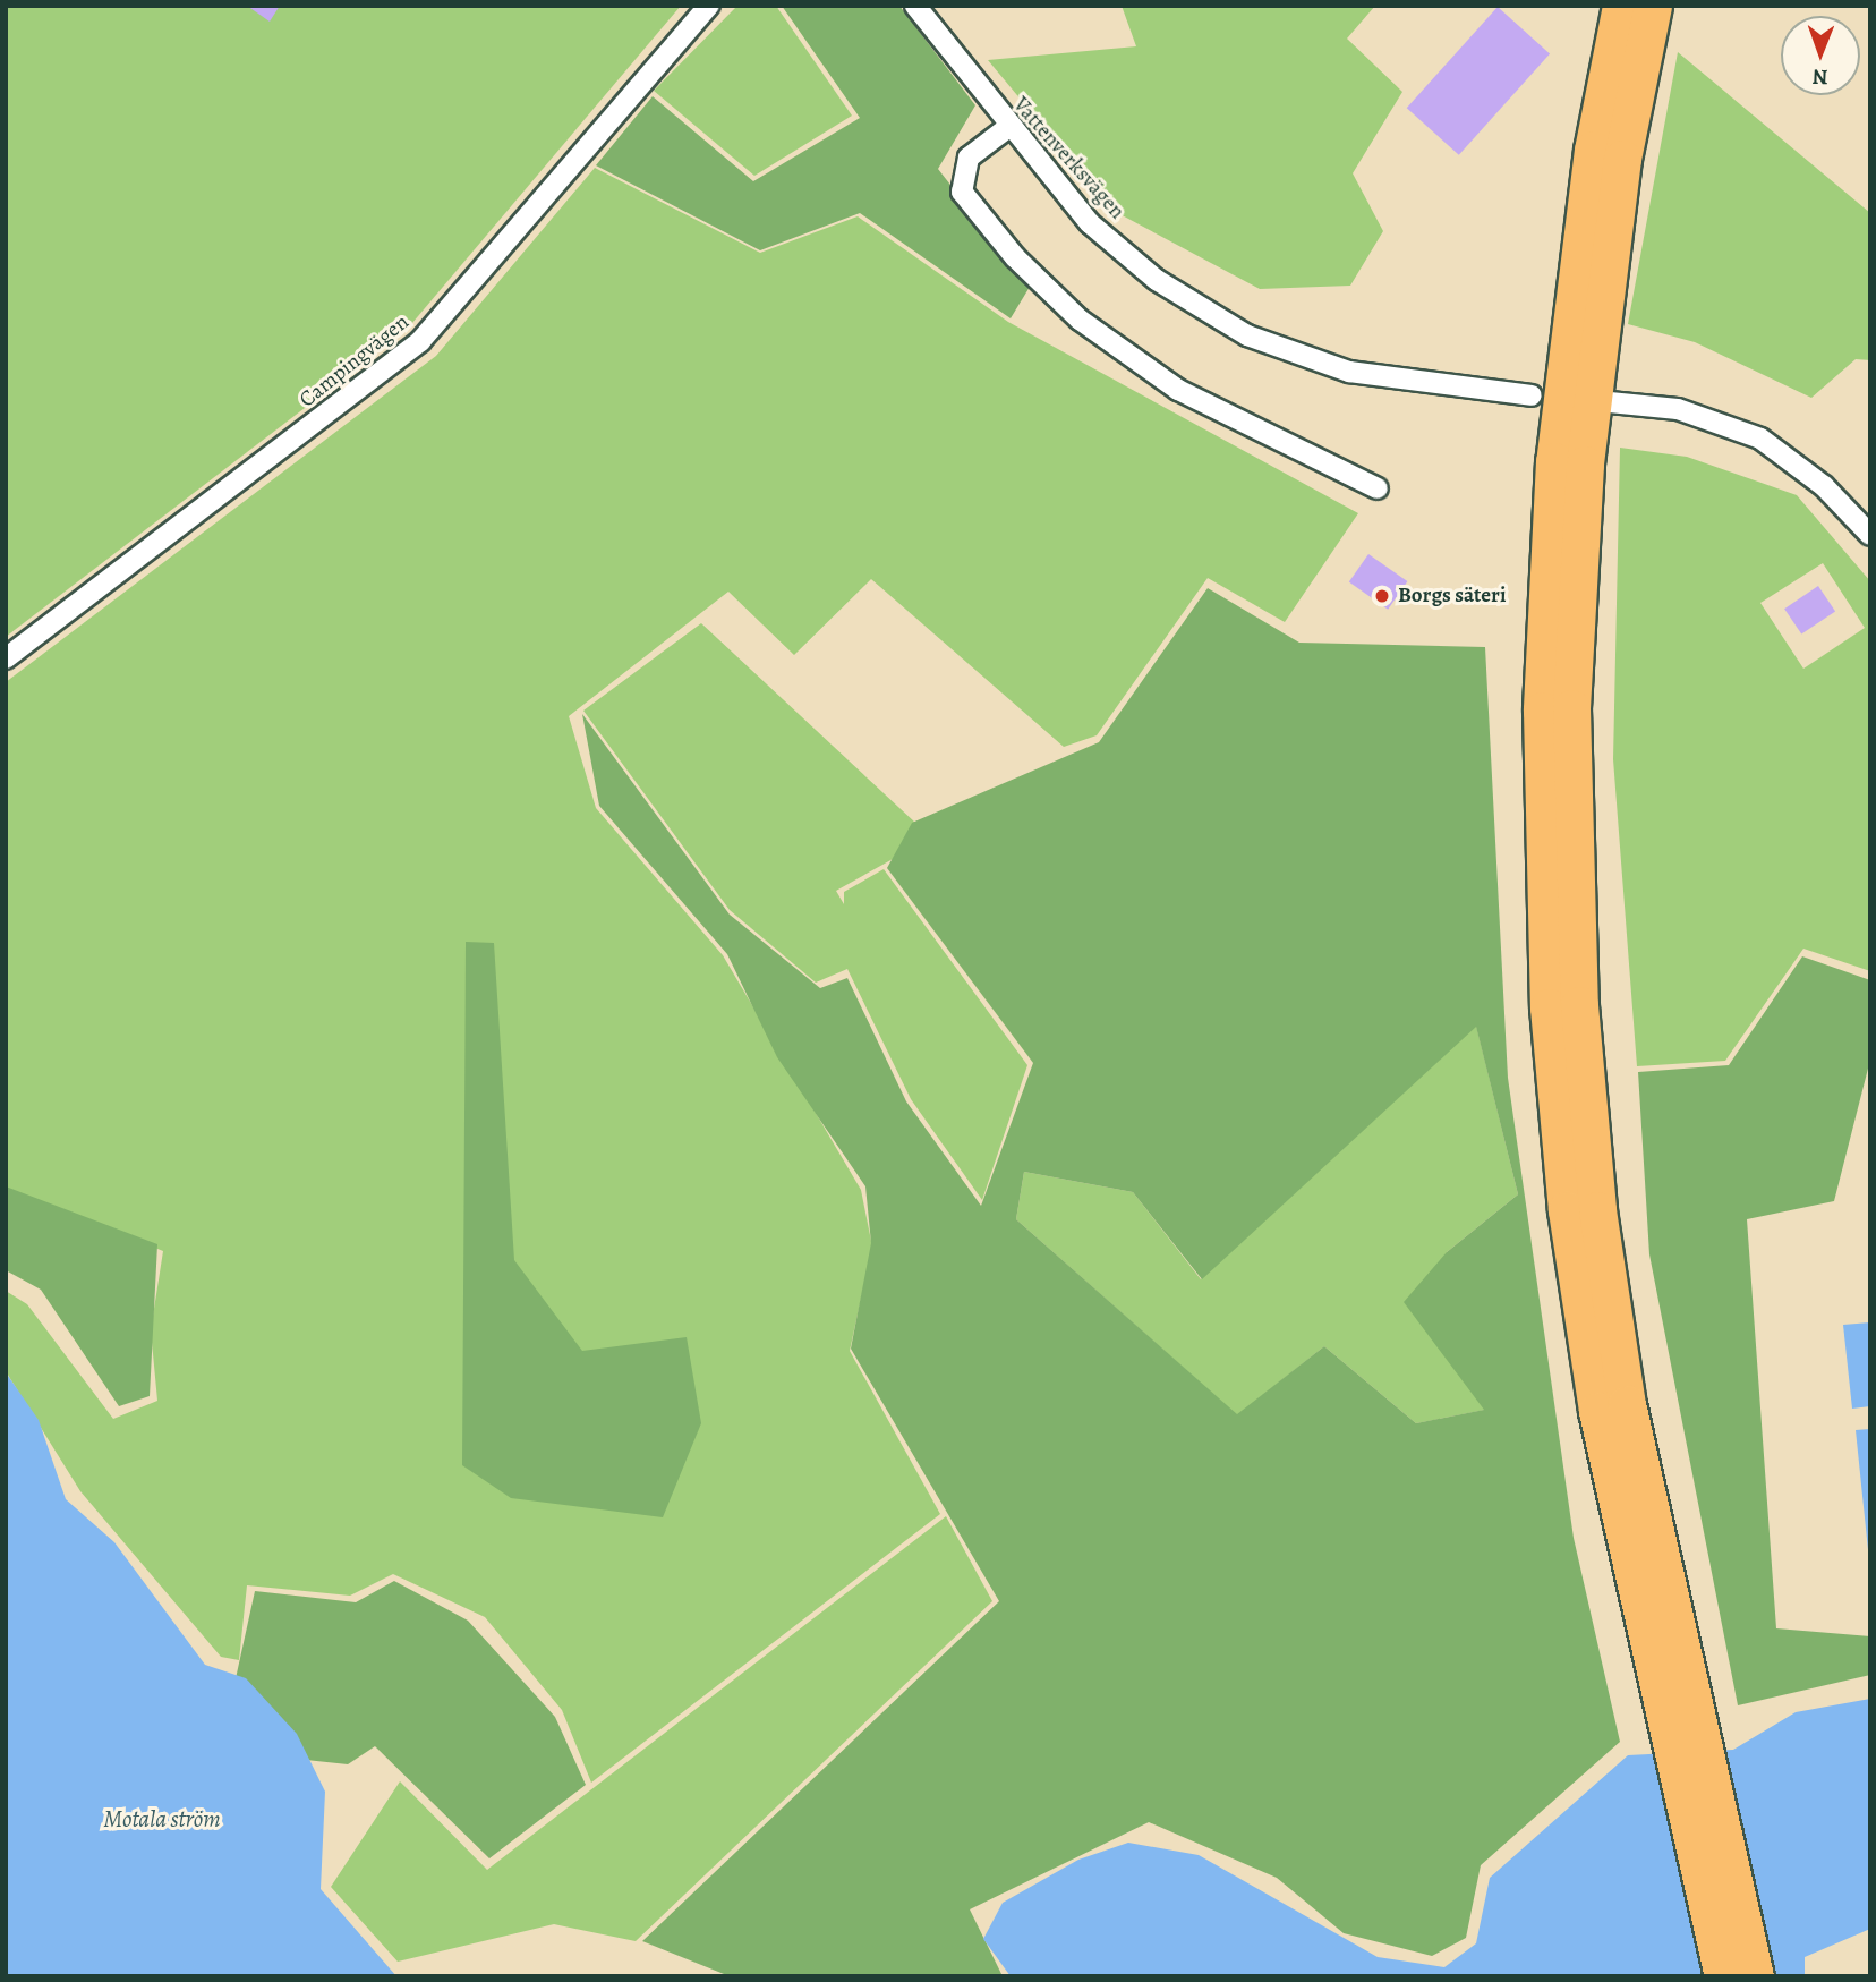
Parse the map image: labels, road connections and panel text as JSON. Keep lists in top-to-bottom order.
{
  "streets": {
    "street": ["Vattenverksvägen", "Campingvägen"]
  },
  "water": ["Motala ström"],
  "places": ["Borgs säteri"],
  "north": "bottom"
}
